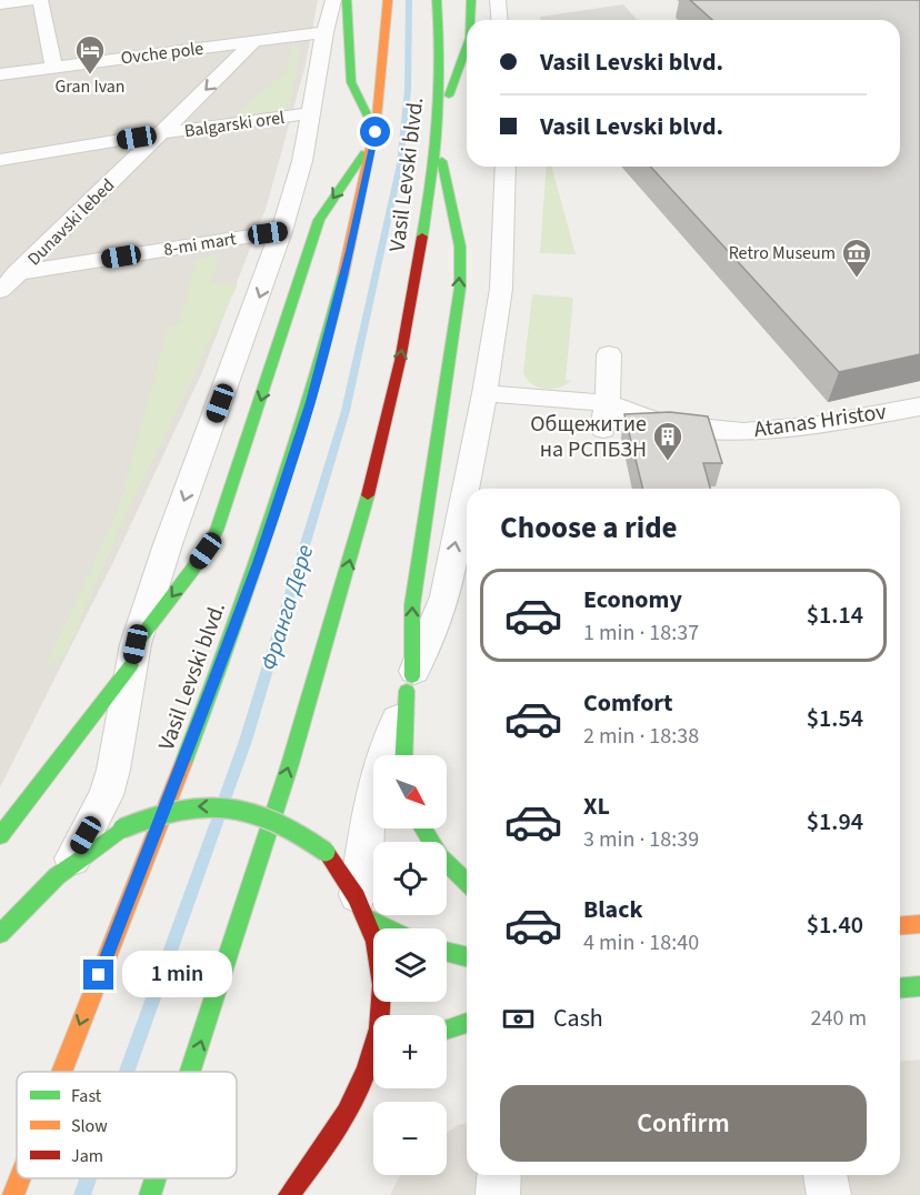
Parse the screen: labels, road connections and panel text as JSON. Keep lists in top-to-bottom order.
{
  "streets": {
    "main road": ["Vasil Levski blvd."],
    "street": [
      "Ovche pole",
      "Balgarski orel",
      "Dunavski lebed",
      "8-mi mart",
      "Atanas Hristov"
    ]
  },
  "crossings": [
    ["Ovche pole", "Dunavski lebed"],
    ["Balgarski orel", "Dunavski lebed"],
    ["Dunavski lebed", "8-mi mart"]
  ],
  "one_way": ["Dunavski lebed"],
  "water": ["Франга Дере"],
  "places": {
    "hotel": ["Gran Ivan"],
    "museum": ["Retro Museum"],
    "building": ["Общежитие на РСПБЗН"]
  },
  "legend": ["Fast", "Slow", "Jam"],
  "north": "bottom right",
  "page": {
    "banner": ["Vasil Levski blvd.", "Vasil Levski blvd."],
    "heading": "Choose a ride",
    "list": [
      {
        "name": "Economy",
        "note": "1 min · 18:37",
        "value": "$1.14"
      },
      {
        "name": "Comfort",
        "note": "2 min · 18:38",
        "value": "$1.54"
      },
      {
        "name": "XL",
        "note": "3 min · 18:39",
        "value": "$1.94"
      },
      {
        "name": "Black",
        "note": "4 min · 18:40",
        "value": "$1.40"
      }
    ],
    "map_buttons": ["+", "−"],
    "bubble": "1 min",
    "pay": ["Cash", "240 m"],
    "buttons": "Confirm"
  }
}
